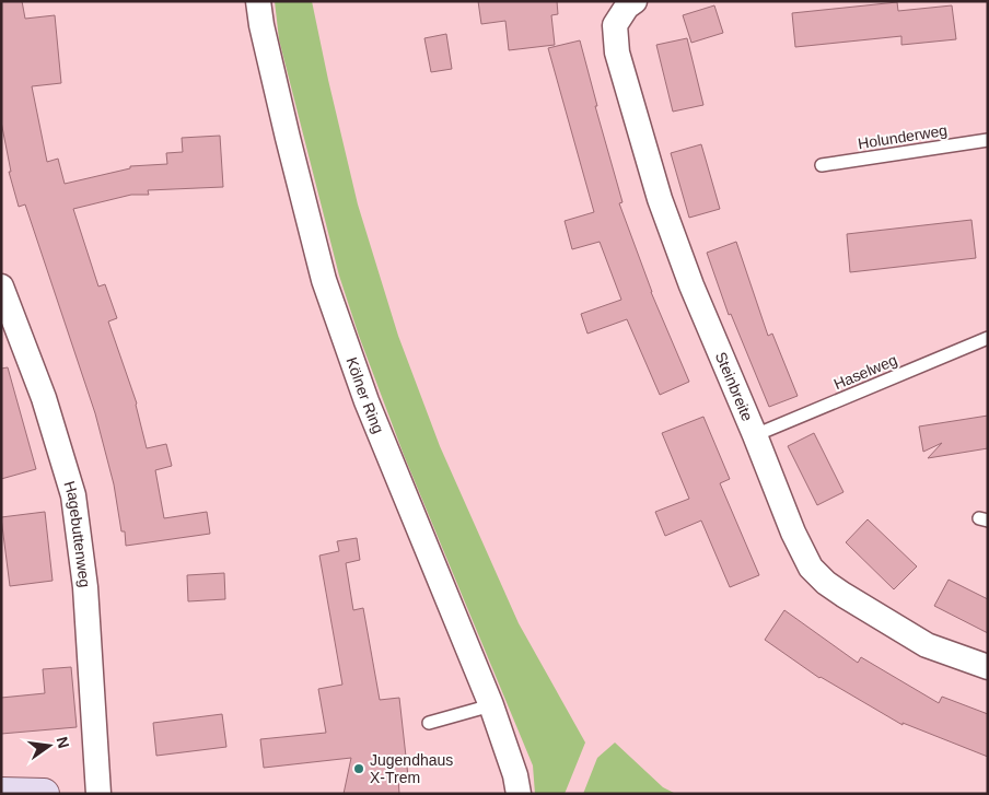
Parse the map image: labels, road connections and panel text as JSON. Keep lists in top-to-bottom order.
{
  "streets": {
    "street": ["Steinbreite", "Kölner Ring", "Hagebuttenweg"],
    "lane": ["Holunderweg", "Haselweg"]
  },
  "crossings": [
    ["Haselweg", "Steinbreite"]
  ],
  "places": ["Jugendhaus X-Trem"],
  "north": "right"
}
